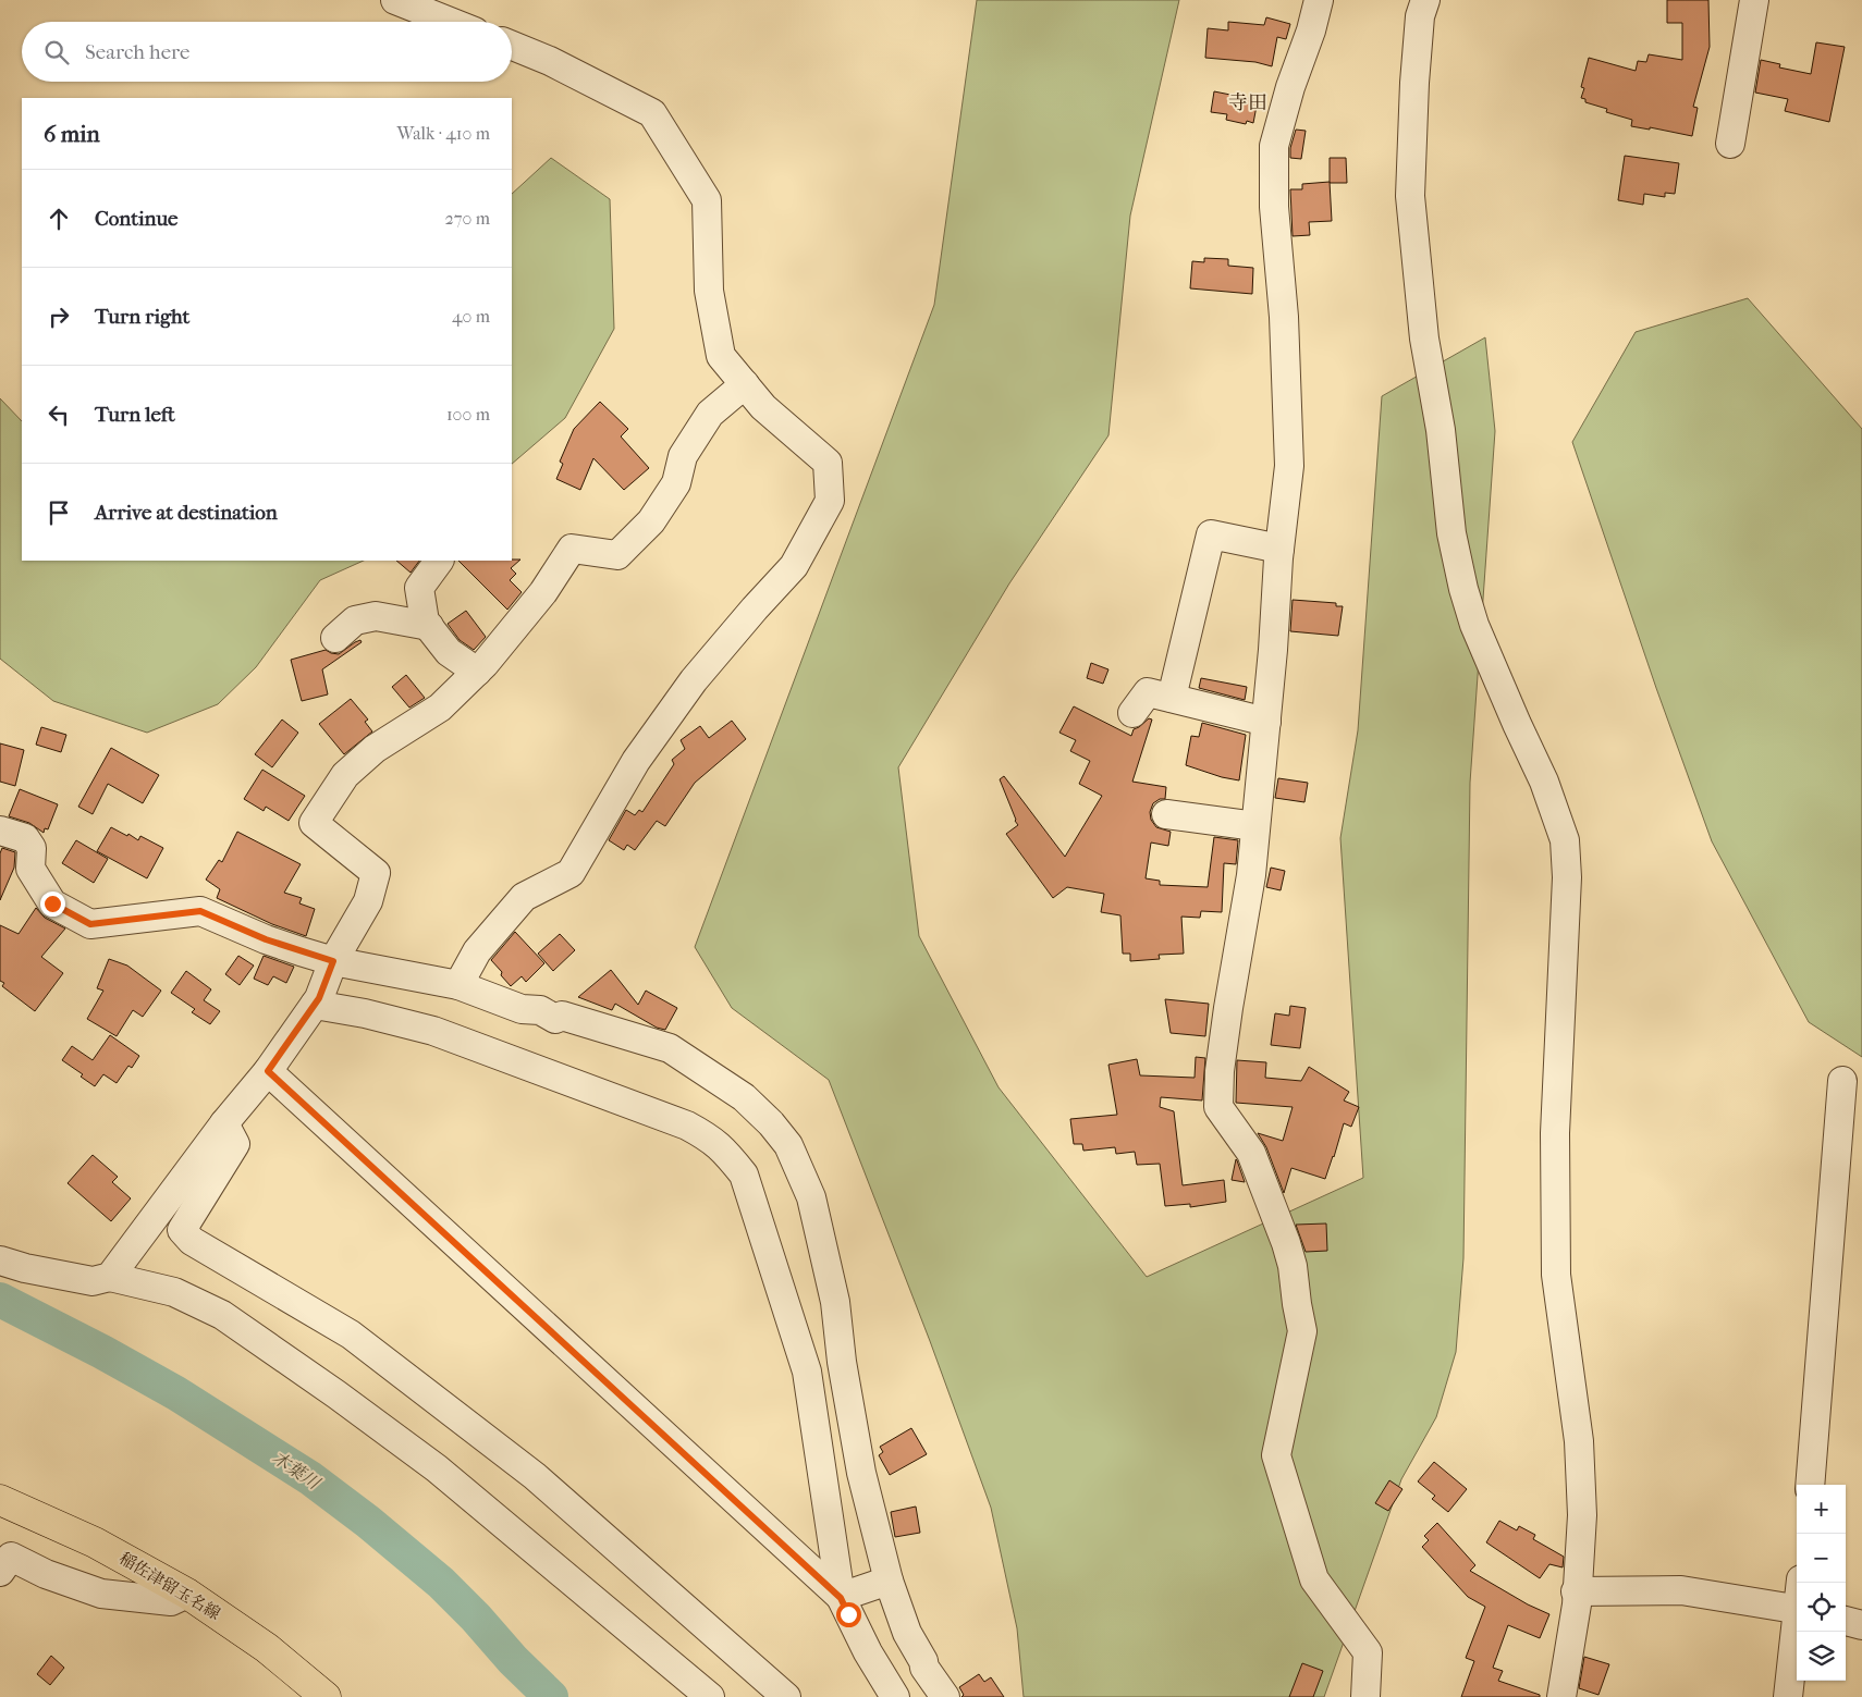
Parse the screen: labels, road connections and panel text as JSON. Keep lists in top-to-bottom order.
{
  "streets": {
    "main road": ["稲佐津留玉名線"]
  },
  "districts": ["寺田"],
  "water": ["木葉川"],
  "page": {
    "search": "Search here",
    "heading": ["6 min", "Walk · 410 m"],
    "list": [
      ["Continue", "270 m"],
      ["Turn right", "40 m"],
      ["Turn left", "100 m"],
      "Arrive at destination"
    ],
    "map_buttons": ["+", "−"]
  }
}
